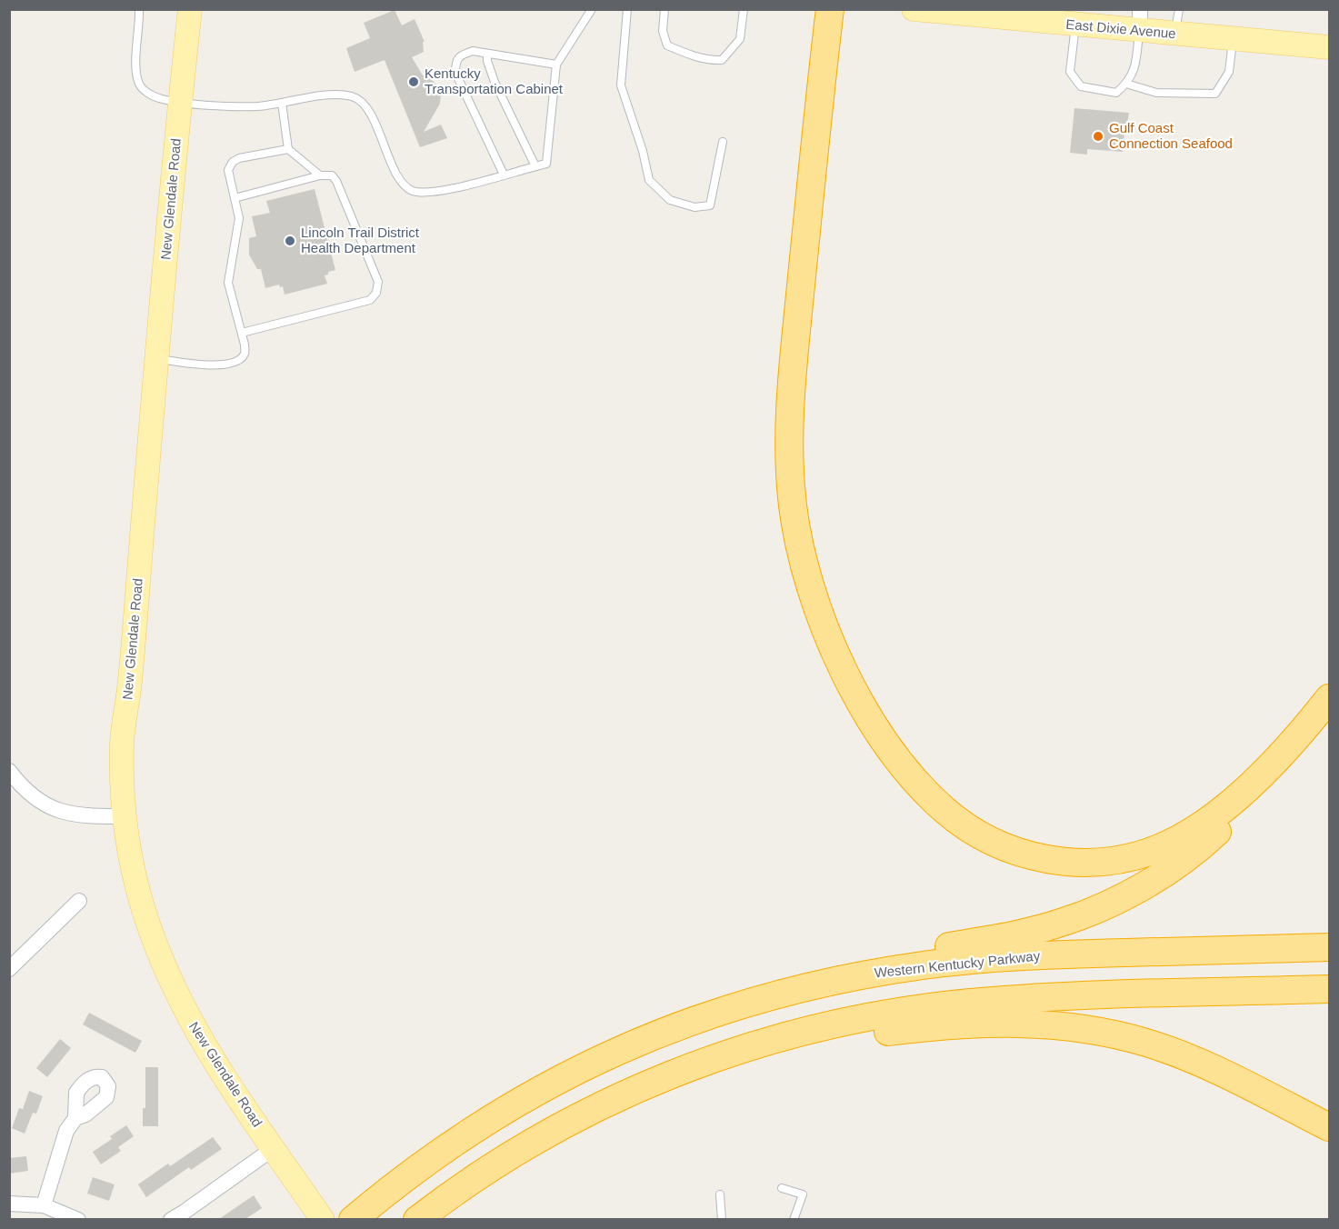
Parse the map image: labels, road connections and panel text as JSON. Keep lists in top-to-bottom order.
{
  "streets": {
    "highway": ["Western Kentucky Parkway"],
    "main road": ["East Dixie Avenue", "New Glendale Road"]
  },
  "places": ["Kentucky Transportation Cabinet", "Gulf Coast Connection Seafood", "Lincoln Trail District Health Department"]
}
